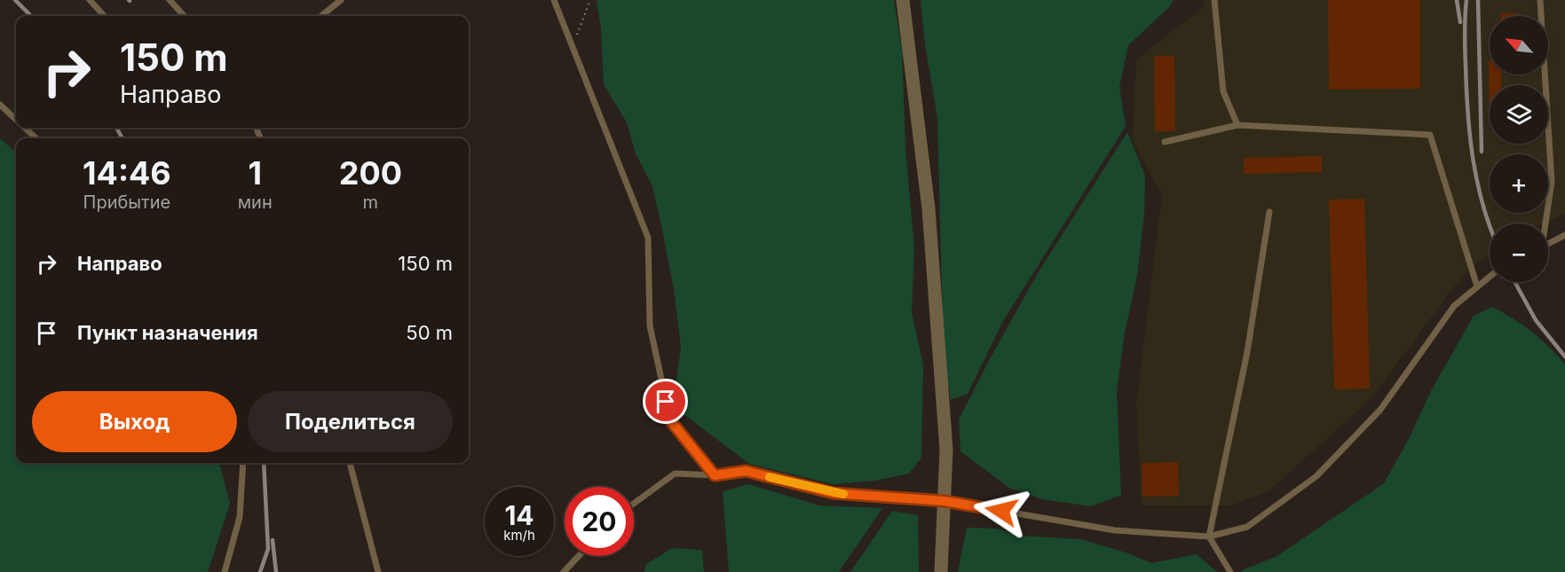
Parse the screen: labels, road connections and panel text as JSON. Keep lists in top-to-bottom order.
{
  "north": "top left",
  "page": {
    "map_buttons": ["+", "−"],
    "turn": ["150 m", "Направо"],
    "eta": [
      "14:46",
      "Прибытие",
      "1",
      "мин",
      "200",
      "m"
    ],
    "list": [
      {
        "name": "Направо",
        "value": "150 m"
      },
      {
        "name": "Пункт назначения",
        "value": "50 m"
      }
    ],
    "buttons": ["Выход", "Поделиться"],
    "speed": "14 km/h",
    "limit": "20"
  }
}
